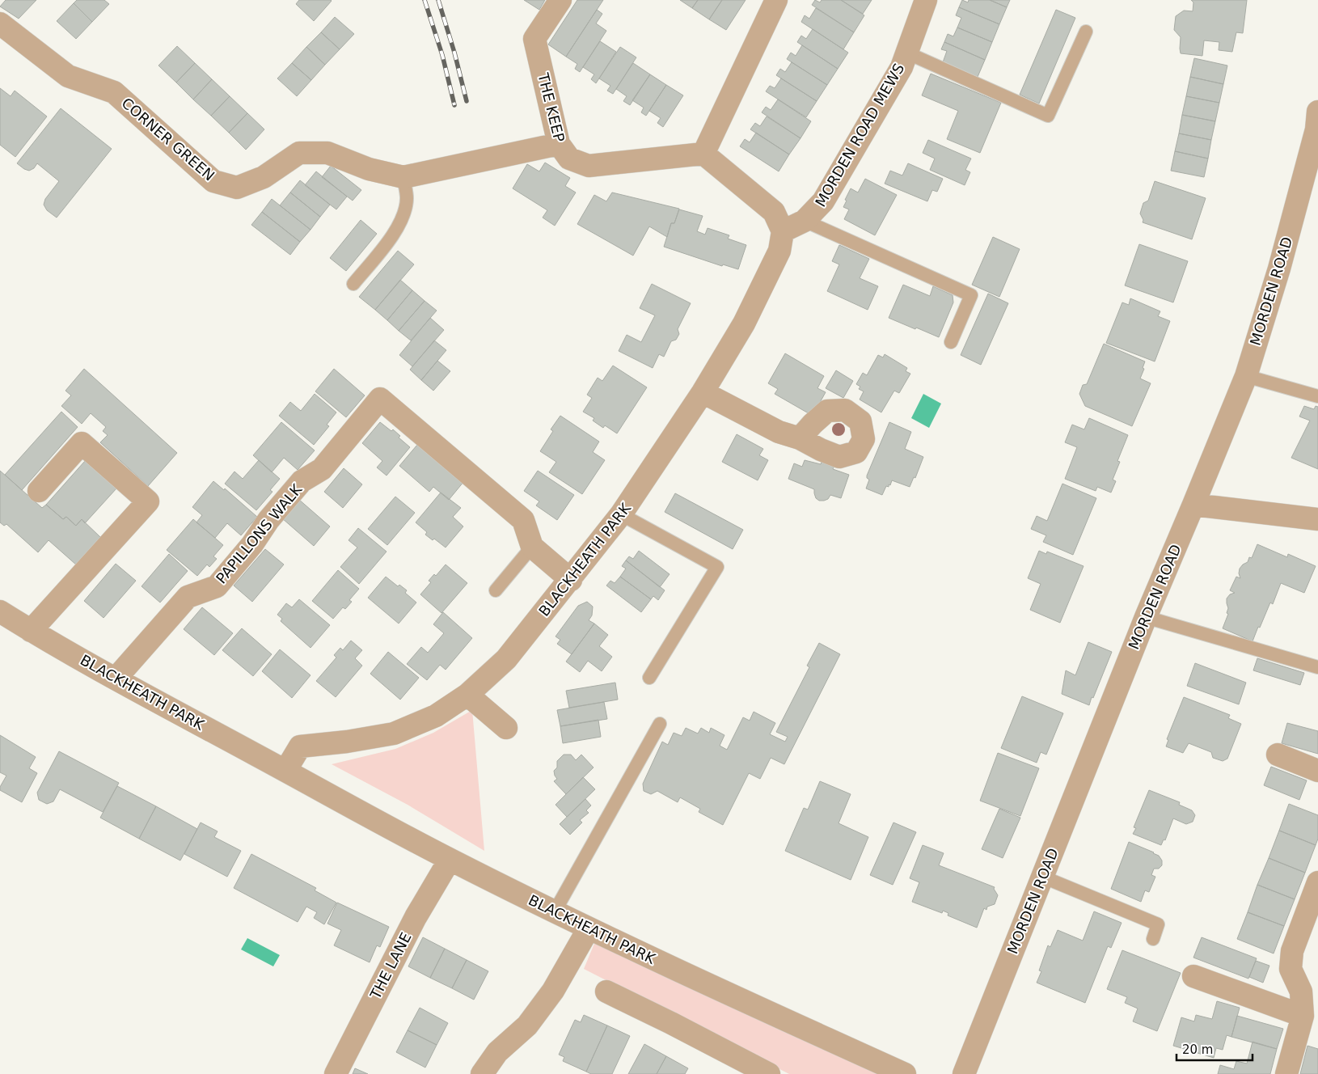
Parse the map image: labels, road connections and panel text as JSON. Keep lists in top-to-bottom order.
{
  "streets": {
    "street": [
      "THE KEEP",
      "MORDEN ROAD MEWS",
      "CORNER GREEN",
      "MORDEN ROAD",
      "PAPILLONS WALK",
      "BLACKHEATH PARK",
      "THE LANE"
    ]
  },
  "crossings": [
    ["THE KEEP", "CORNER GREEN"],
    ["MORDEN ROAD MEWS", "BLACKHEATH PARK"],
    ["PAPILLONS WALK", "BLACKHEATH PARK"],
    ["BLACKHEATH PARK", "THE LANE"]
  ],
  "scale_bar": "20 m"
}
